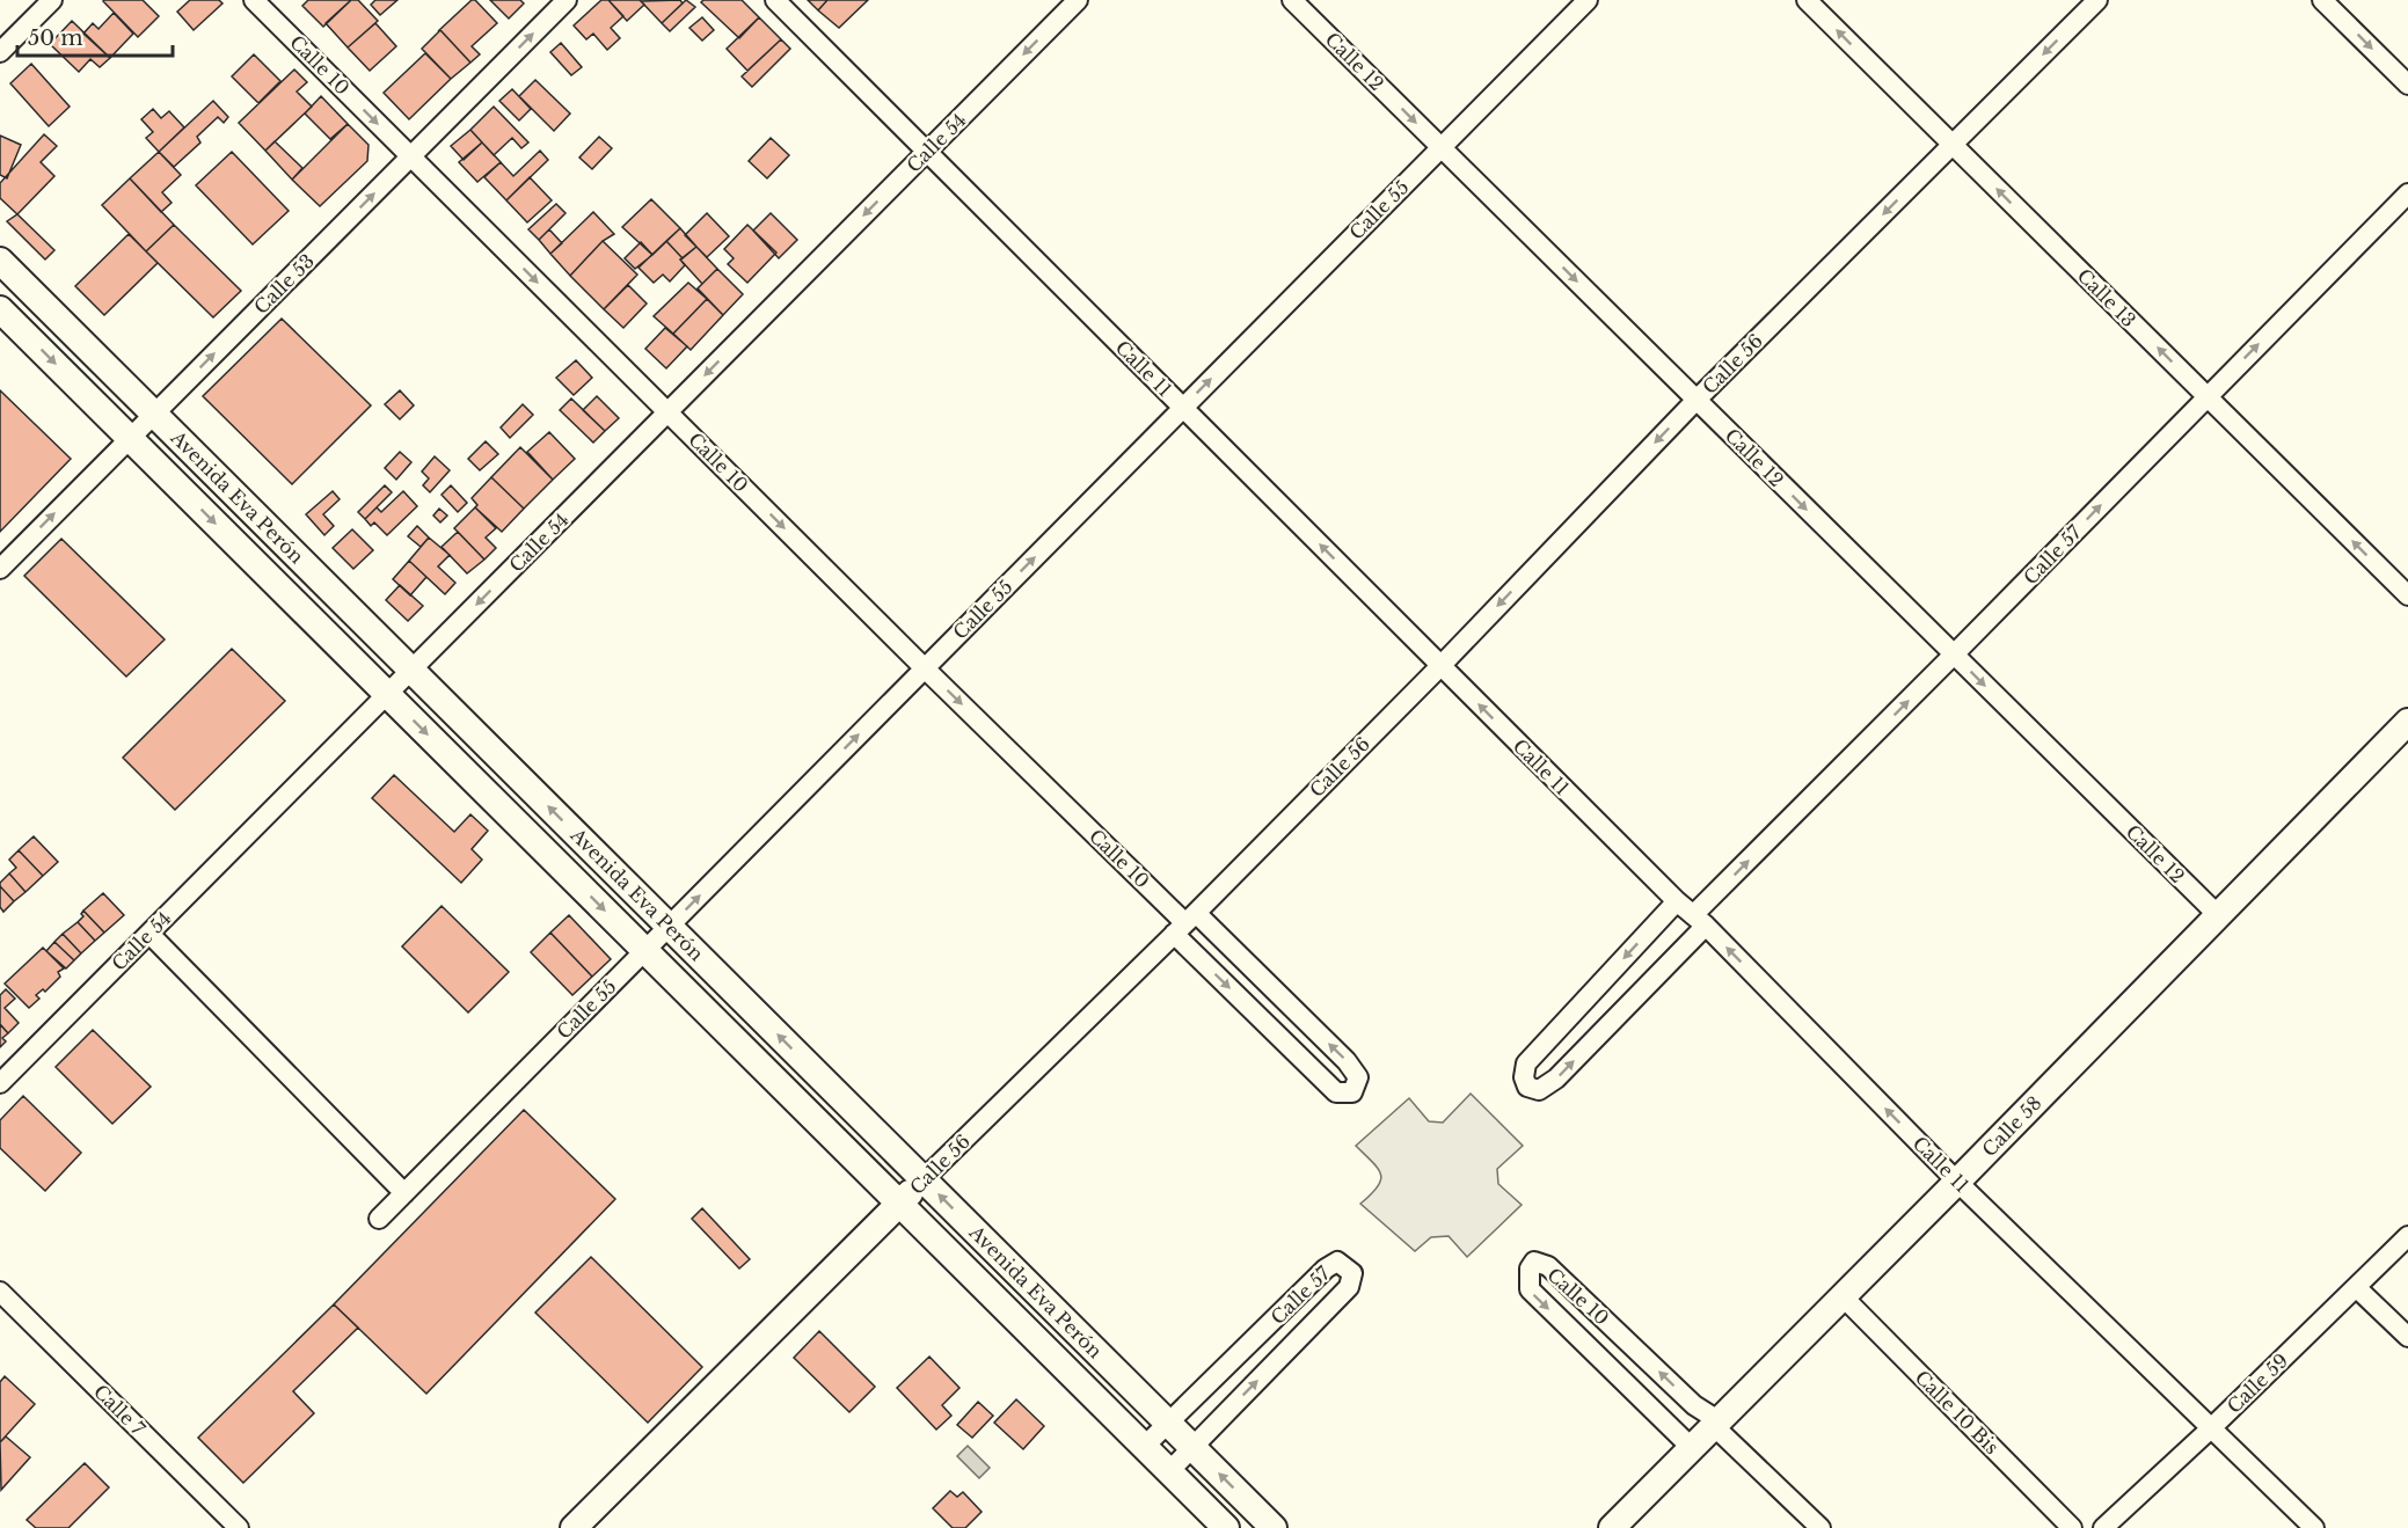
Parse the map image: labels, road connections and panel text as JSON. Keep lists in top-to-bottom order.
{
  "streets": {
    "main road": ["Calle 56", "Avenida Eva Perón", "Calle 58"],
    "street": [
      "Calle 12",
      "Calle 10",
      "Calle 54",
      "Calle 55",
      "Calle 53",
      "Calle 13",
      "Calle 11",
      "Calle 57",
      "Calle 59",
      "Calle 7",
      "Calle 10 Bis"
    ]
  },
  "crossings": [
    ["Calle 12", "Calle 55"],
    ["Calle 12", "Calle 56"],
    ["Calle 12", "Calle 57"],
    ["Calle 12", "Calle 58"],
    ["Calle 10", "Calle 54"],
    ["Calle 10", "Calle 55"],
    ["Calle 10", "Calle 53"],
    ["Calle 10", "Calle 56"],
    ["Calle 10", "Calle 58"],
    ["Calle 54", "Calle 11"],
    ["Calle 54", "Avenida Eva Perón"],
    ["Calle 55", "Calle 11"],
    ["Calle 55", "Avenida Eva Perón"],
    ["Calle 53", "Avenida Eva Perón"],
    ["Calle 13", "Calle 56"],
    ["Calle 13", "Calle 57"],
    ["Calle 56", "Calle 11"],
    ["Calle 56", "Avenida Eva Perón"],
    ["Calle 11", "Calle 57"],
    ["Calle 11", "Calle 58"],
    ["Calle 11", "Calle 59"],
    ["Avenida Eva Perón", "Calle 57"],
    ["Calle 58", "Calle 10 Bis"]
  ],
  "one_way": [
    "Calle 12",
    "Calle 54",
    "Calle 55",
    "Calle 53",
    "Calle 13",
    "Calle 56",
    "Calle 11"
  ],
  "scale_bar": "50 m"
}
